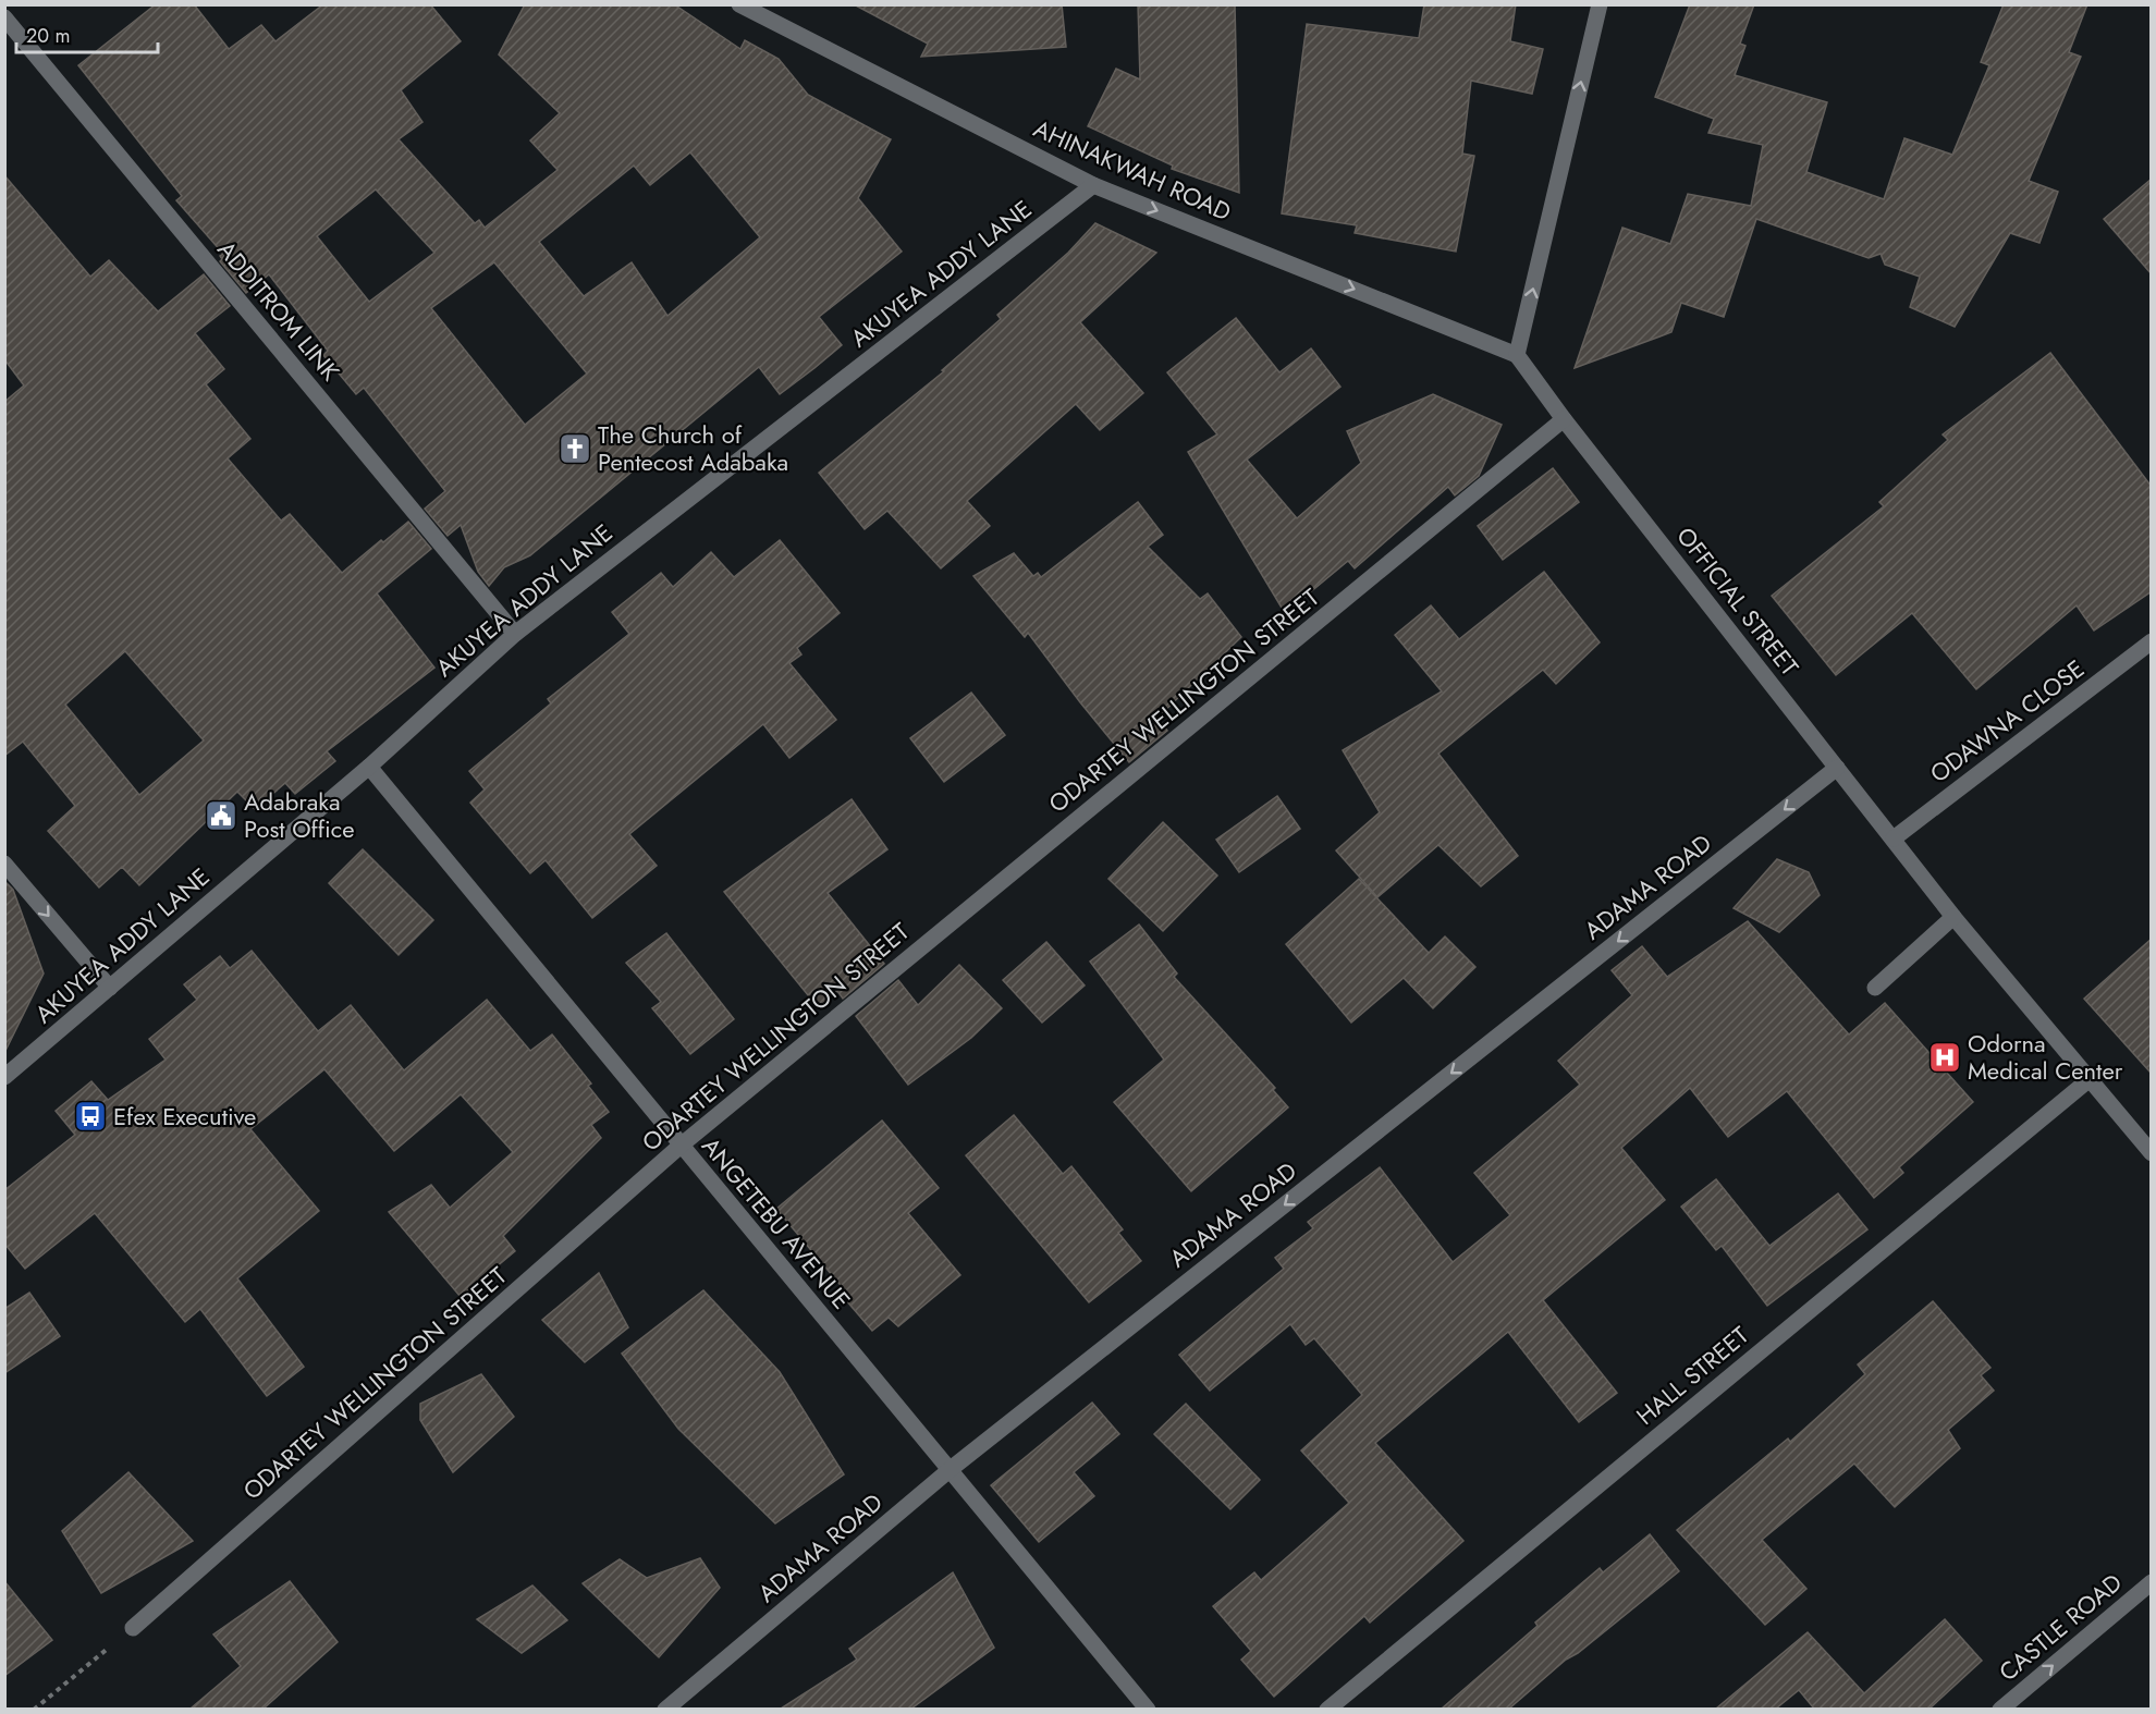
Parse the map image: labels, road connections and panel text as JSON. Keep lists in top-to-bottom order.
{
  "streets": {
    "street": [
      "AHINAKWAH ROAD",
      "AKUYEA ADDY LANE",
      "ADDITROM LINK",
      "OFFICIAL STREET",
      "ODARTEY WELLINGTON STREET",
      "ODAWNA CLOSE",
      "ADAMA ROAD",
      "ANGETEBU AVENUE",
      "HALL STREET",
      "CASTLE ROAD"
    ]
  },
  "crossings": [
    ["AHINAKWAH ROAD", "AKUYEA ADDY LANE"],
    ["AHINAKWAH ROAD", "OFFICIAL STREET"],
    ["AKUYEA ADDY LANE", "ADDITROM LINK"],
    ["AKUYEA ADDY LANE", "ANGETEBU AVENUE"],
    ["OFFICIAL STREET", "ODARTEY WELLINGTON STREET"],
    ["OFFICIAL STREET", "ODAWNA CLOSE"],
    ["OFFICIAL STREET", "ADAMA ROAD"],
    ["OFFICIAL STREET", "HALL STREET"],
    ["ODARTEY WELLINGTON STREET", "ANGETEBU AVENUE"],
    ["ADAMA ROAD", "ANGETEBU AVENUE"]
  ],
  "one_way": ["AHINAKWAH ROAD", "ADAMA ROAD", "CASTLE ROAD"],
  "places": {
    "church": ["The Church of Pentecost Adabaka"],
    "public building": ["Adabraka Post Office"],
    "hospital": ["Odorna Medical Center"],
    "bus stop": ["Efex Executive"]
  },
  "scale_bar": "20 m"
}
